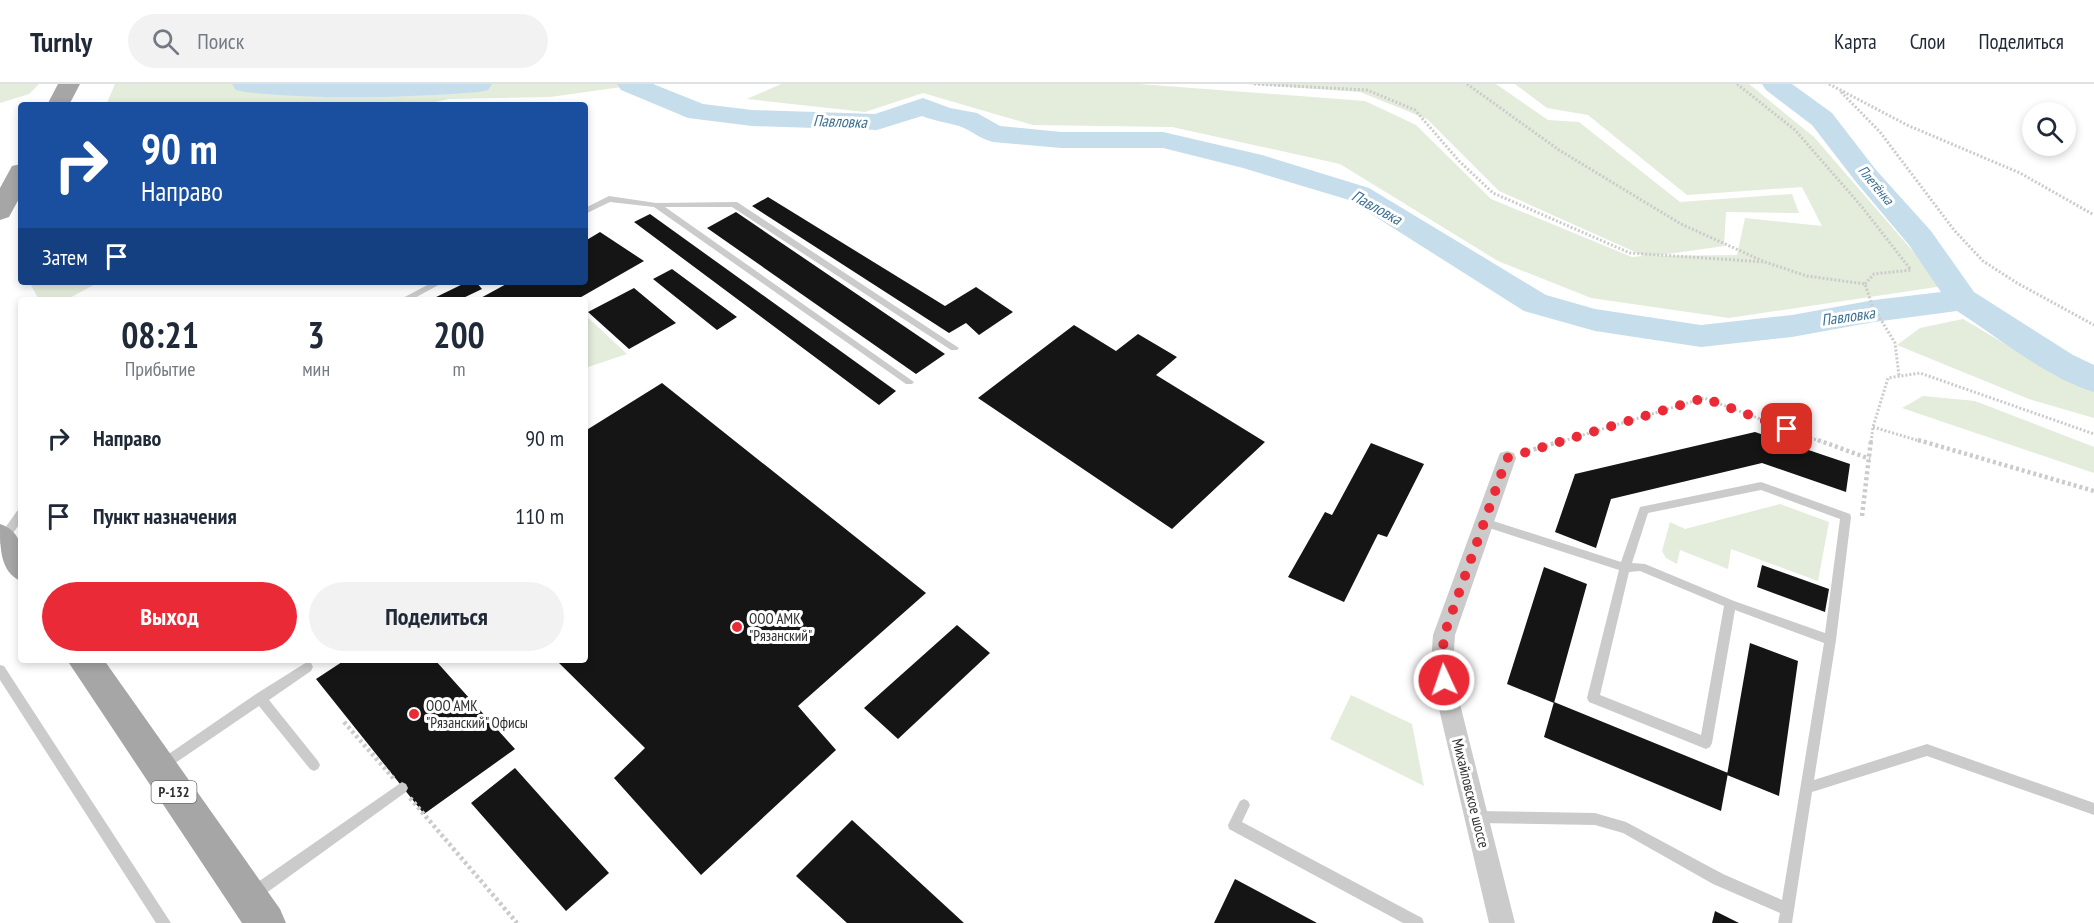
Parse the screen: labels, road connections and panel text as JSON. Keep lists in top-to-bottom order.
{
  "streets": {
    "main road": ["Р-132"],
    "street": ["Михайловское шоссе"]
  },
  "water": ["Павловка", "Плетёнка"],
  "places": ["ООО АМК \"Рязанский\"", "ООО АМК \"Рязанский\" Офисы"],
  "page": {
    "header": "Turnly",
    "search": "Поиск",
    "nav": ["Карта", "Слои", "Поделиться"],
    "turn": ["90 m", "Направо"],
    "then": "Затем",
    "eta": [
      "08:21",
      "Прибытие",
      "3",
      "мин",
      "200",
      "m"
    ],
    "list": [
      {
        "name": "Направо",
        "value": "90 m"
      },
      {
        "name": "Пункт назначения",
        "value": "110 m"
      }
    ],
    "buttons": ["Выход", "Поделиться"]
  }
}
